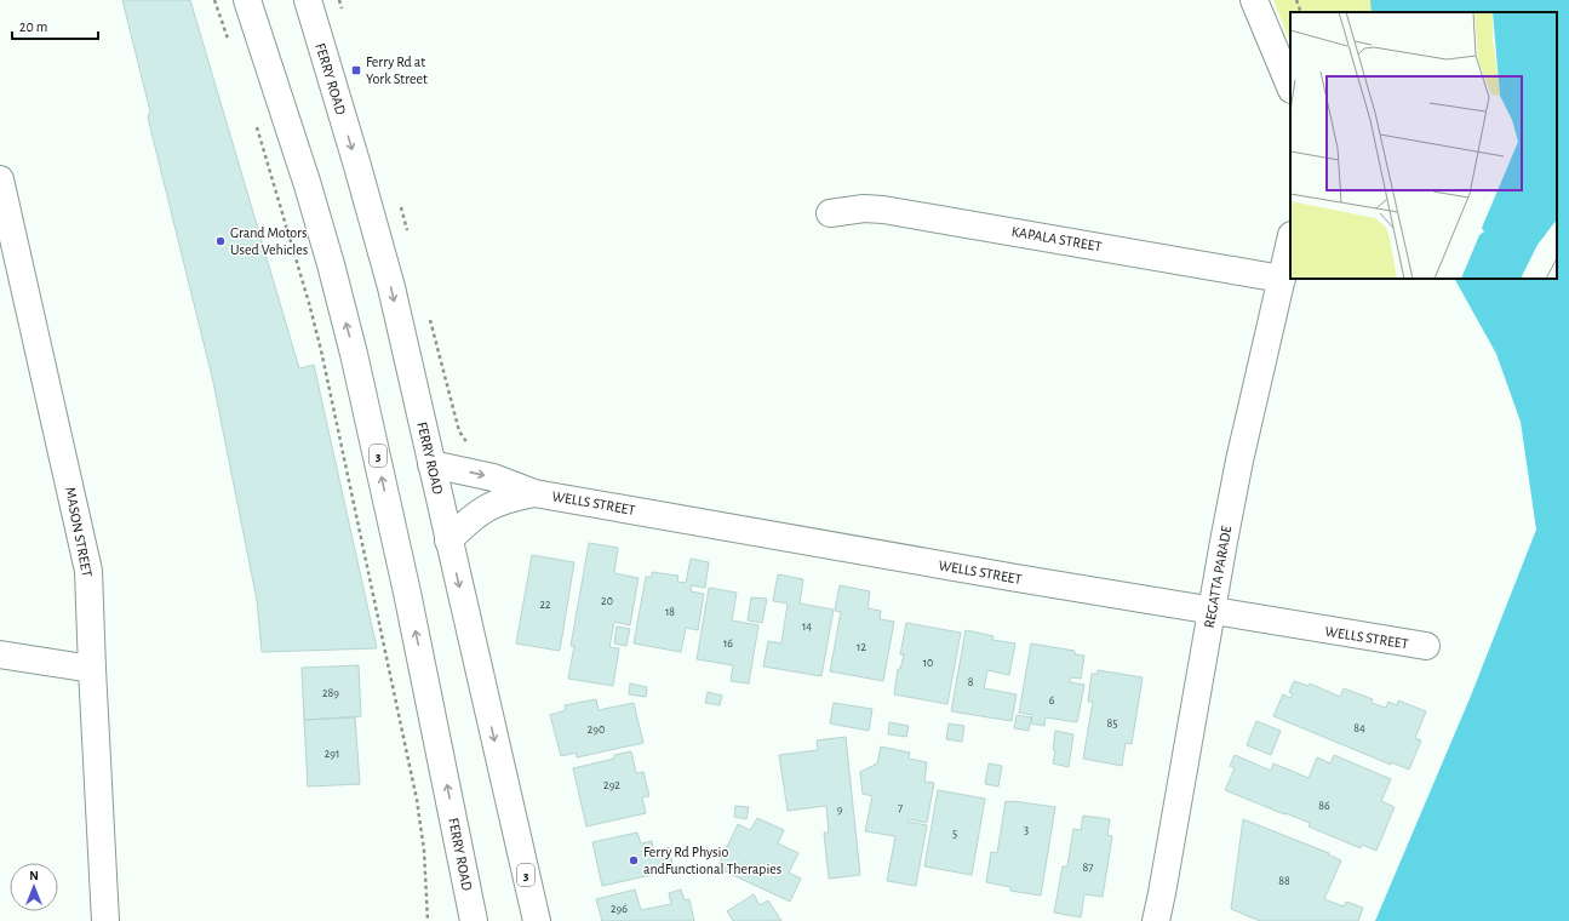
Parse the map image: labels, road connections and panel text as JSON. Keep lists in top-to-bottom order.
{
  "streets": {
    "street": [
      "FERRY ROAD",
      "KAPALA STREET",
      "3",
      "WELLS STREET",
      "MASON STREET",
      "REGATTA PARADE"
    ]
  },
  "crossings": [
    ["FERRY ROAD", "WELLS STREET"],
    ["KAPALA STREET", "REGATTA PARADE"],
    ["WELLS STREET", "REGATTA PARADE"]
  ],
  "places": {
    "transit": ["Ferry Rd at York Street"],
    "other": ["Grand Motors Used Vehicles", "Ferry Rd Physio andFunctional Therapies"]
  },
  "house_numbers": [
    "20",
    "22",
    "18",
    "14",
    "16",
    "12",
    "10",
    "8",
    "289",
    "6",
    "85",
    "84",
    "290",
    "291",
    "292",
    "86",
    "7",
    "9",
    "3",
    "5",
    "87",
    "88",
    "296"
  ],
  "scale_bar": "20 m",
  "north": "top"
}
